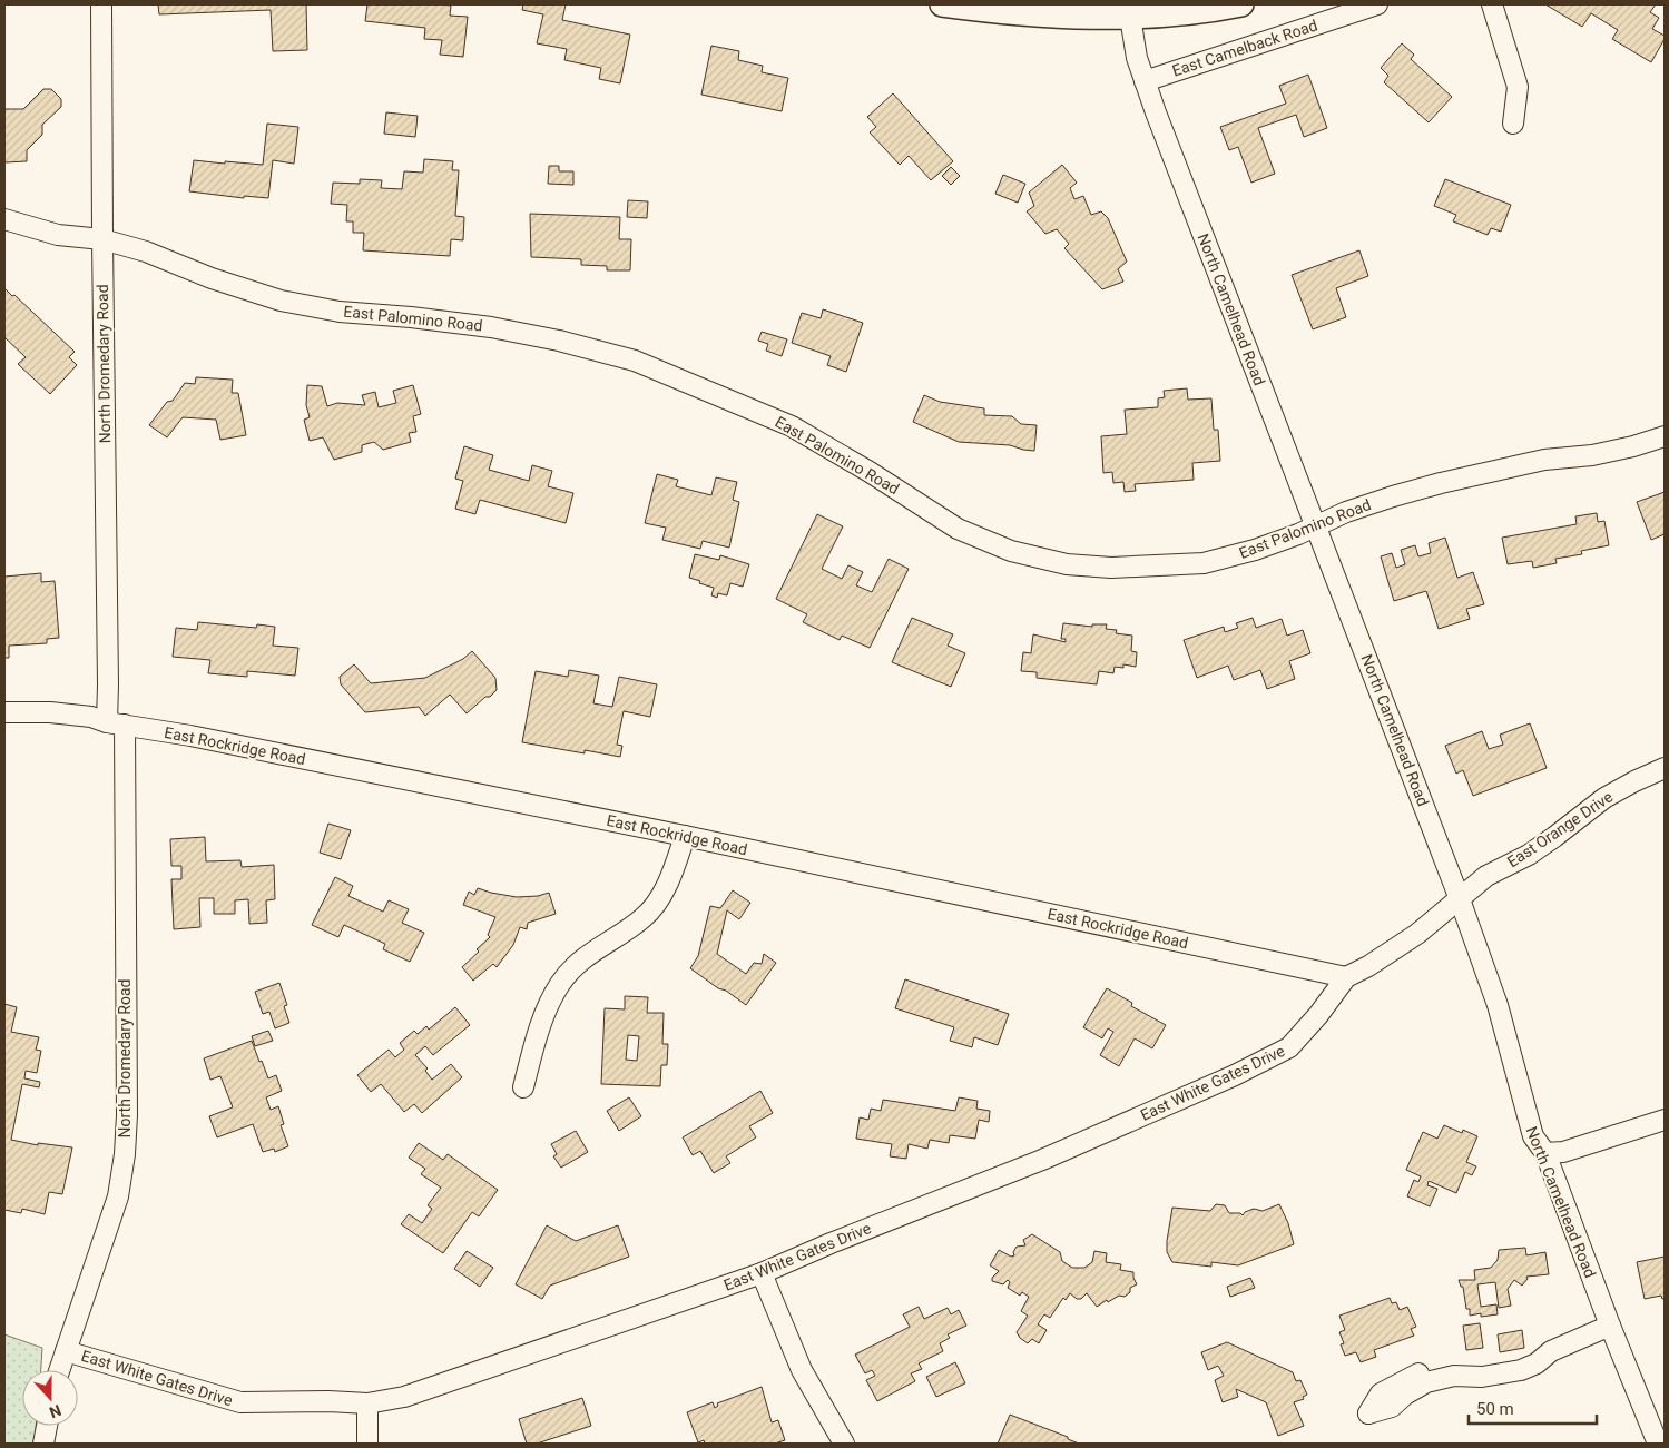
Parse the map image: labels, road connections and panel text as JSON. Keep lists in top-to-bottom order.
{
  "streets": {
    "street": [
      "East Camelback Road",
      "North Camelhead Road",
      "East Palomino Road",
      "North Dromedary Road",
      "East Rockridge Road",
      "East Orange Drive",
      "East White Gates Drive"
    ]
  },
  "crossings": [
    ["East Camelback Road", "North Camelhead Road"],
    ["North Camelhead Road", "East Palomino Road"],
    ["North Camelhead Road", "East Orange Drive"],
    ["North Camelhead Road", "East White Gates Drive"],
    ["East Palomino Road", "North Dromedary Road"],
    ["North Dromedary Road", "East Rockridge Road"],
    ["North Dromedary Road", "East White Gates Drive"],
    ["East Rockridge Road", "East White Gates Drive"],
    ["East Orange Drive", "East White Gates Drive"]
  ],
  "scale_bar": "50 m",
  "north": "bottom"
}
